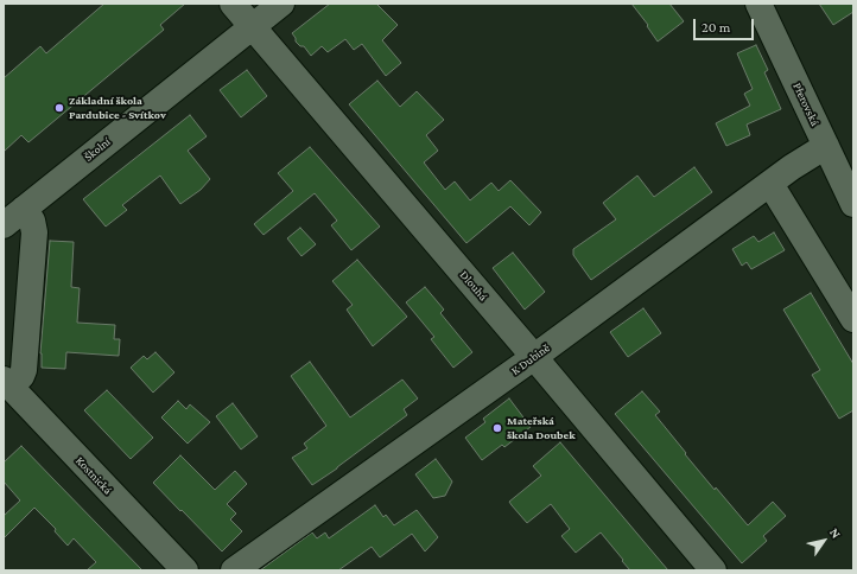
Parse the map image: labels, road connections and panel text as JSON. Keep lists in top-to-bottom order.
{
  "streets": {
    "street": [
      "Přerovská",
      "Školní",
      "Dlouhá",
      "K Dubině",
      "Kostnická"
    ]
  },
  "crossings": [
    ["Přerovská", "K Dubině"],
    ["Školní", "Dlouhá"],
    ["Dlouhá", "K Dubině"]
  ],
  "places": ["Základní škola Pardubice - Svítkov", "Mateřská škola Doubek"],
  "scale_bar": "20 m",
  "north": "top right"
}
